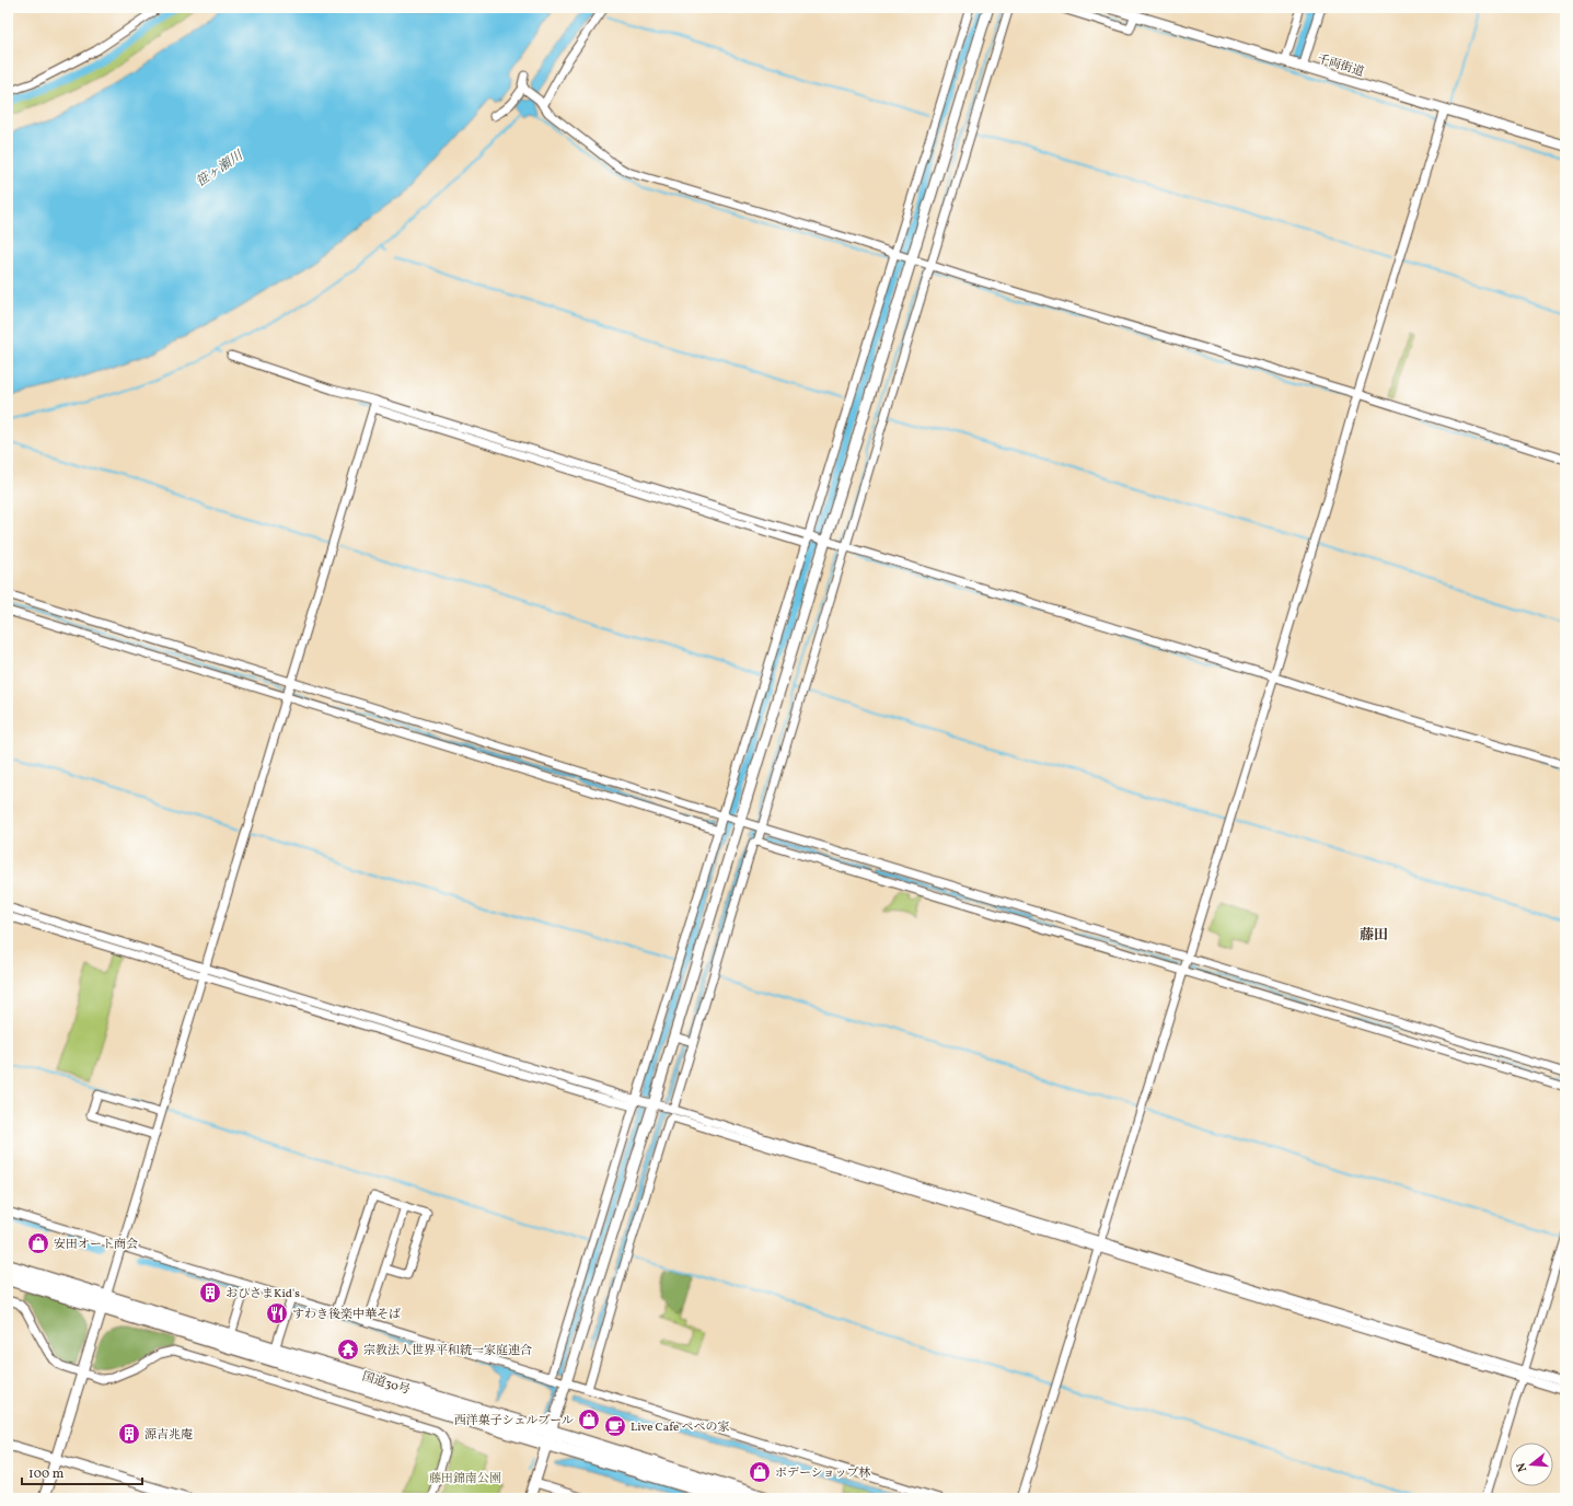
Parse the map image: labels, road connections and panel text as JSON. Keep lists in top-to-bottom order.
{
  "streets": {
    "highway": ["国道30号"],
    "street": ["千両街道"]
  },
  "districts": ["藤田"],
  "water": ["笹ヶ瀬川"],
  "parks": ["藤田錦南公園"],
  "places": {
    "shop": ["安田オート商会", "西洋菓子シェルブール", "ボデーショップ林"],
    "building": ["おひさまKid's", "源吉兆庵"],
    "restaurant": ["すわき後楽中華そば"],
    "temple": ["宗教法人世界平和統一家庭連合"],
    "cafe": ["Live Cafe ペペの家"]
  },
  "scale_bar": "100 m",
  "north": "left"
}
